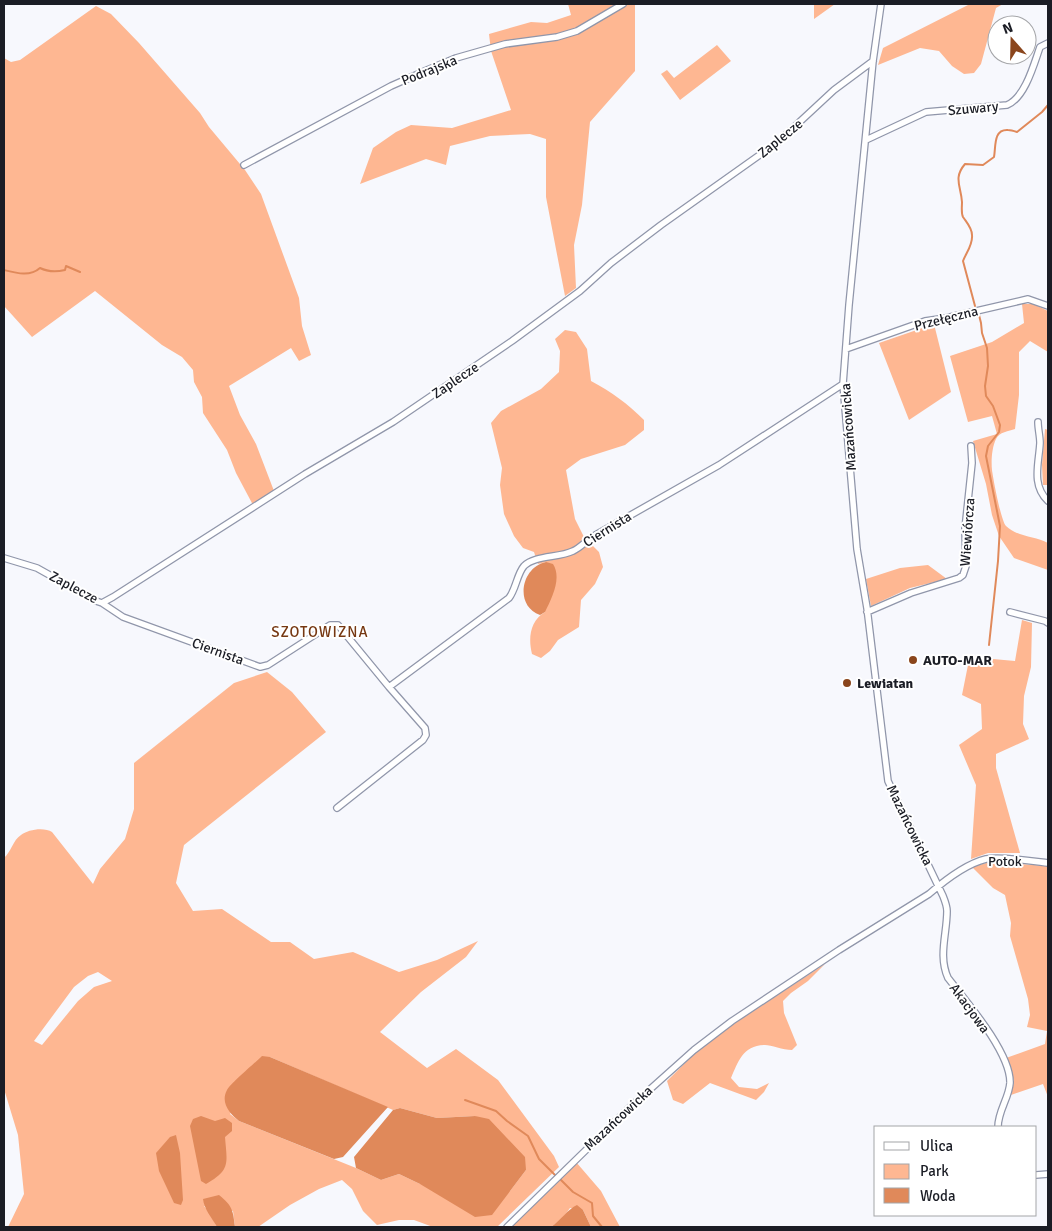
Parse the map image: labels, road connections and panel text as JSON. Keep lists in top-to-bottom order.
{
  "streets": {
    "street": [
      "Podrajska",
      "Szuwary",
      "Zaplecze",
      "Przełęczna",
      "Mazańcowicka",
      "Ciernista",
      "Wiewiórcza",
      "Potok",
      "Akacjowa"
    ]
  },
  "crossings": [
    ["Szuwary", "Mazańcowicka"],
    ["Zaplecze", "Mazańcowicka"],
    ["Zaplecze", "Ciernista"],
    ["Przełęczna", "Mazańcowicka"],
    ["Mazańcowicka", "Ciernista"],
    ["Mazańcowicka", "Wiewiórcza"],
    ["Mazańcowicka", "Potok"],
    ["Mazańcowicka", "Akacjowa"],
    ["Potok", "Akacjowa"]
  ],
  "districts": ["SZOTOWIZNA"],
  "places": ["AUTO-MAR", "Lewiatan"],
  "legend": ["Ulica", "Park", "Woda"],
  "north": "top"
}
